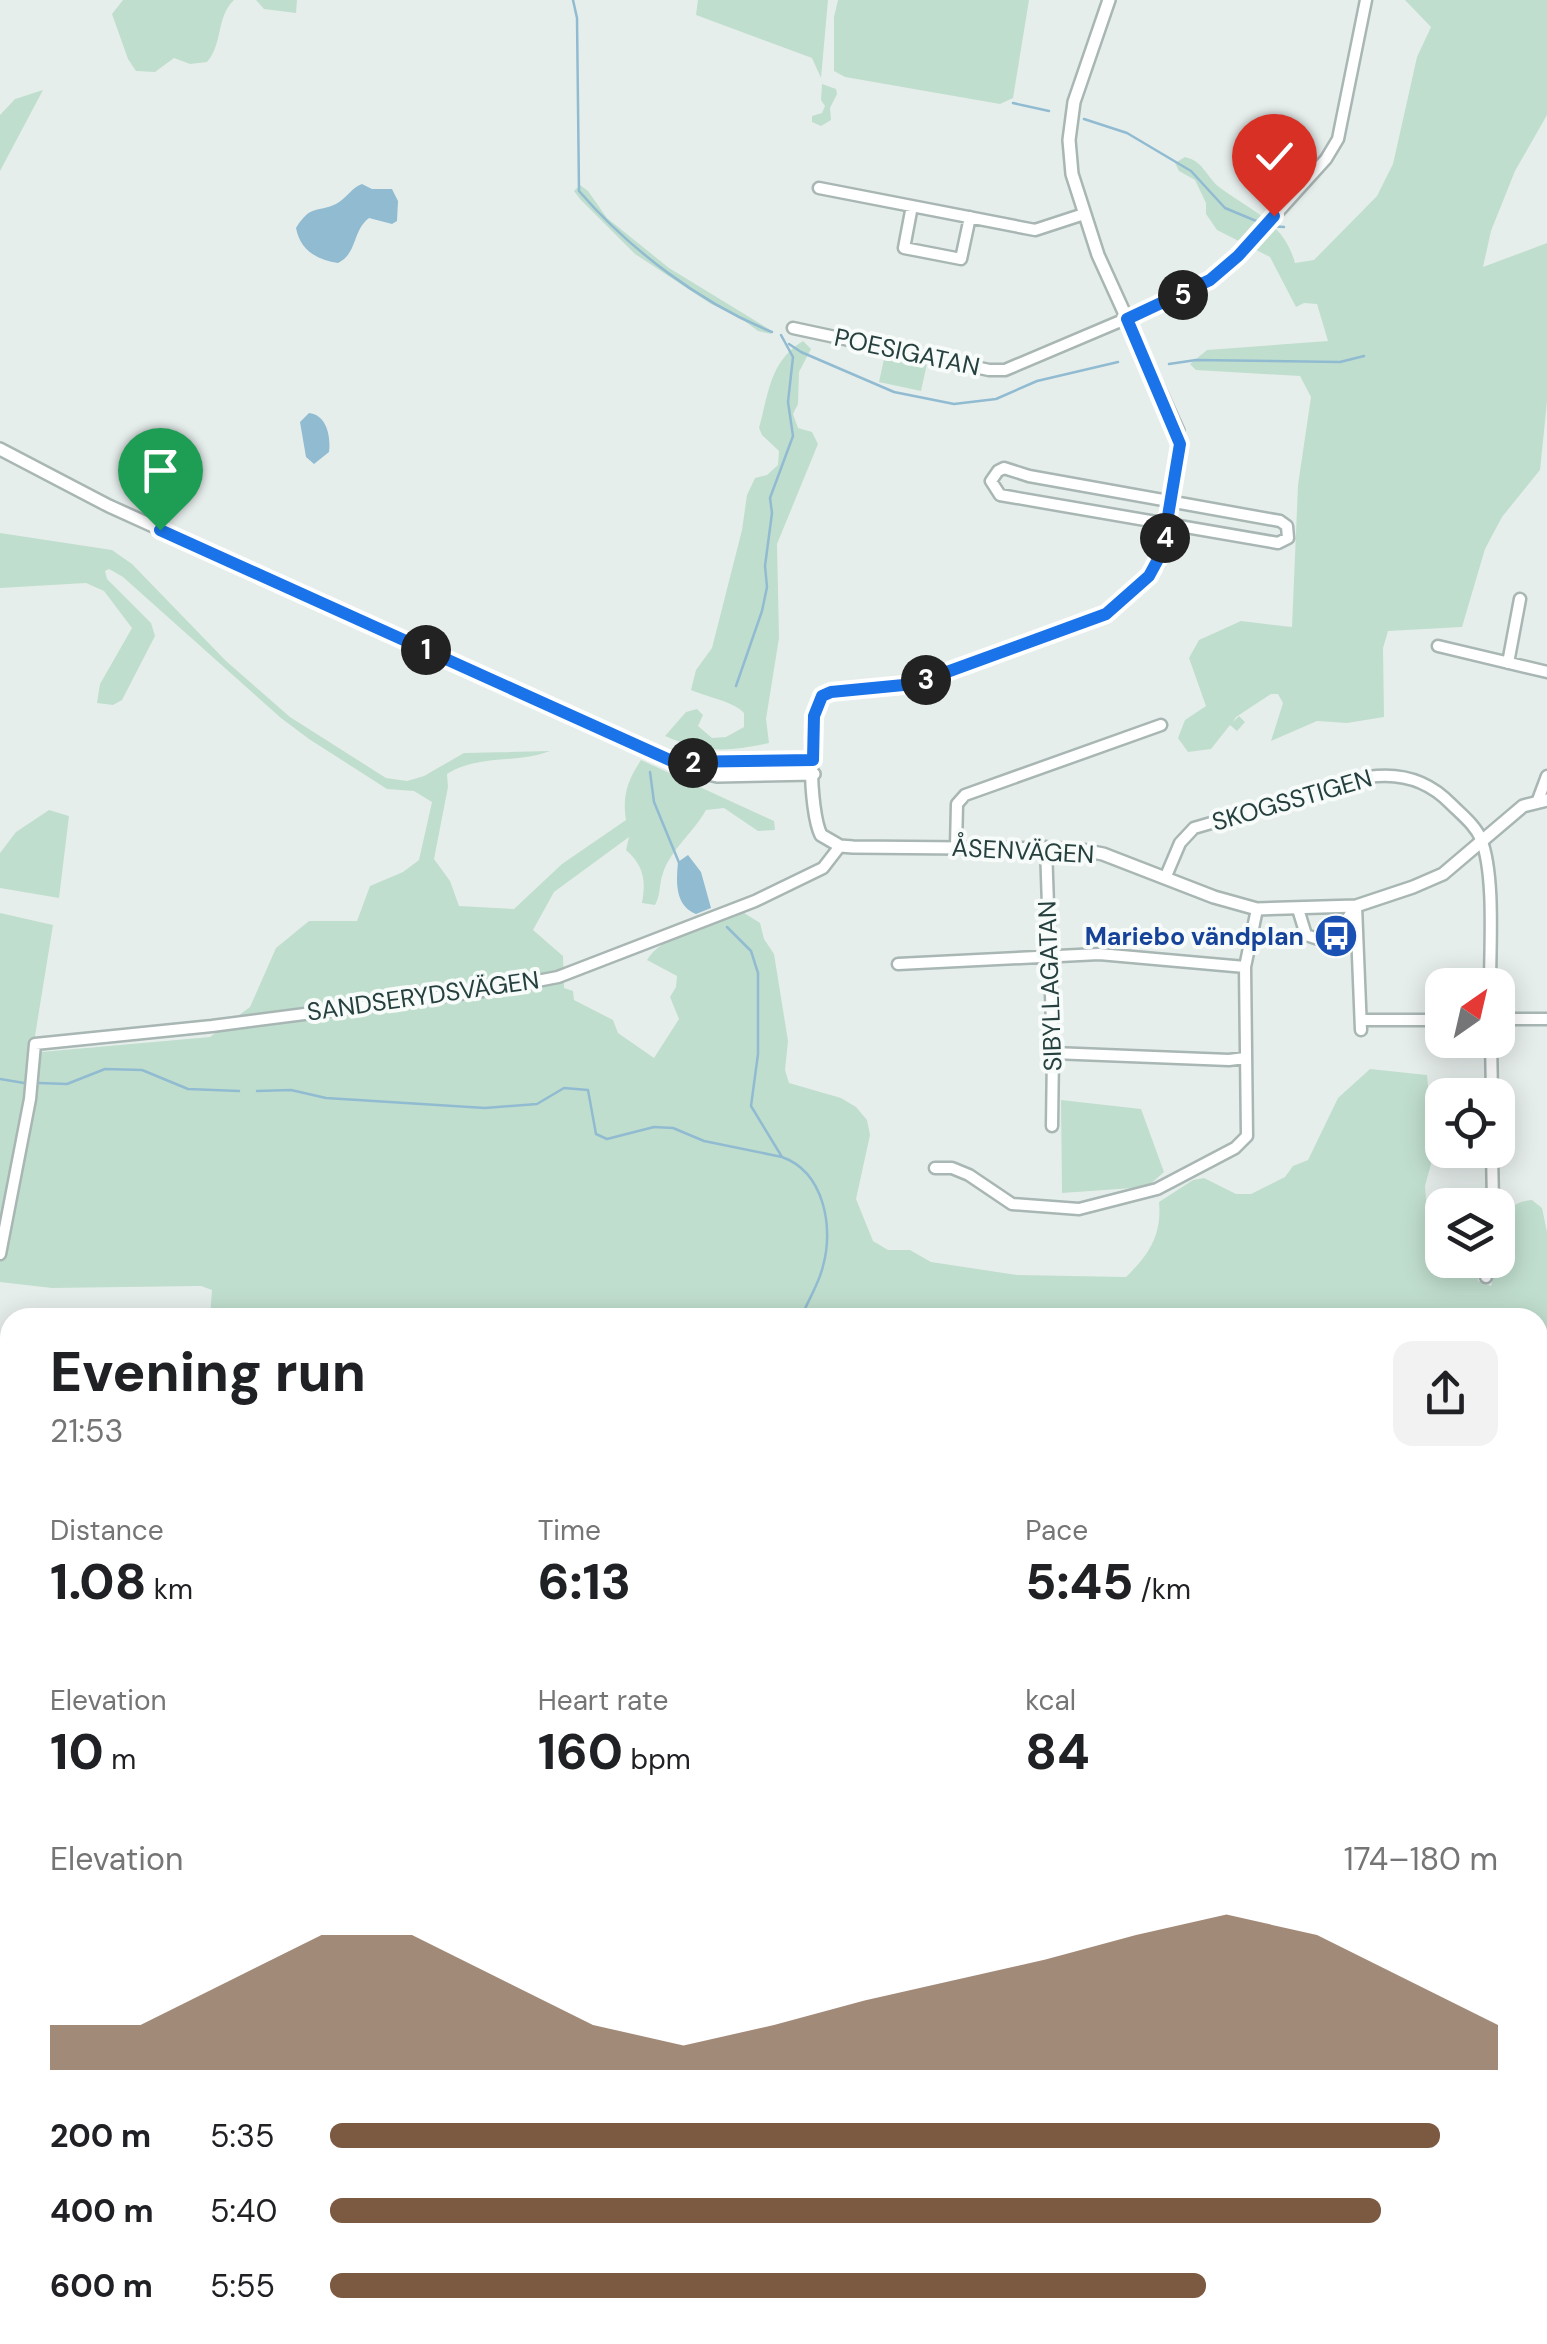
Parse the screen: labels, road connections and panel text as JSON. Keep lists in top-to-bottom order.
{
  "streets": {
    "street": [
      "POESIGATAN",
      "SKOGSSTIGEN",
      "ÅSENVÄGEN",
      "SIBYLLAGATAN",
      "SANDSERYDSVÄGEN"
    ]
  },
  "crossings": [
    ["SKOGSSTIGEN", "ÅSENVÄGEN"],
    ["ÅSENVÄGEN", "SIBYLLAGATAN"],
    ["ÅSENVÄGEN", "SANDSERYDSVÄGEN"]
  ],
  "places": {
    "bus stop": ["Mariebo vändplan"]
  },
  "north": "top right",
  "page": {
    "pins": [
      "5",
      "4",
      "1",
      "3",
      "2"
    ],
    "heading": ["Evening run", "21:53"],
    "stats": [
      ["Distance", "1.08 km"],
      ["Time", "6:13"],
      ["Pace", "5:45 /km"],
      ["Elevation", "10 m"],
      ["Heart rate", "160 bpm"],
      ["kcal", "84"]
    ],
    "chart": ["Elevation", "174–180 m"],
    "list": [
      {
        "name": "200 m",
        "note": "5:35"
      },
      {
        "name": "400 m",
        "note": "5:40"
      },
      {
        "name": "600 m",
        "note": "5:55"
      }
    ]
  }
}
